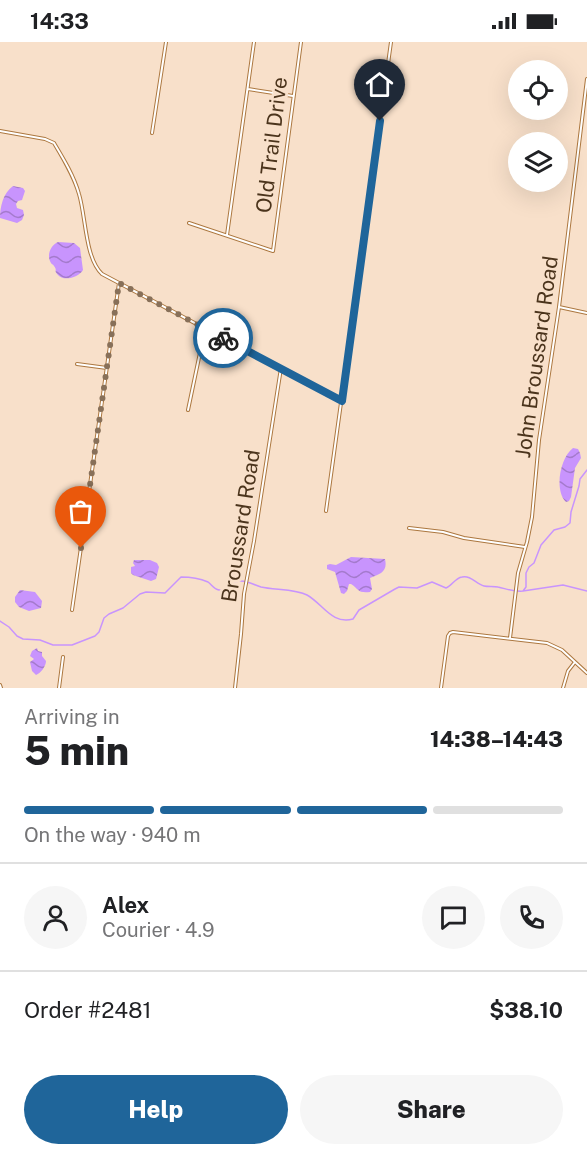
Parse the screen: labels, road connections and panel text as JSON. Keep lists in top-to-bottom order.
{
  "streets": {
    "street": ["Old Trail Drive", "John Broussard Road", "Broussard Road"]
  },
  "page": {
    "status": "14:33",
    "heading": ["5 min", "Arriving in", "14:38–14:43"],
    "panel": [
      "Alex",
      "Courier · 4.9",
      "Order #2481",
      "$38.10"
    ],
    "bar": "On the way · 940 m",
    "buttons": ["Help", "Share"]
  }
}
